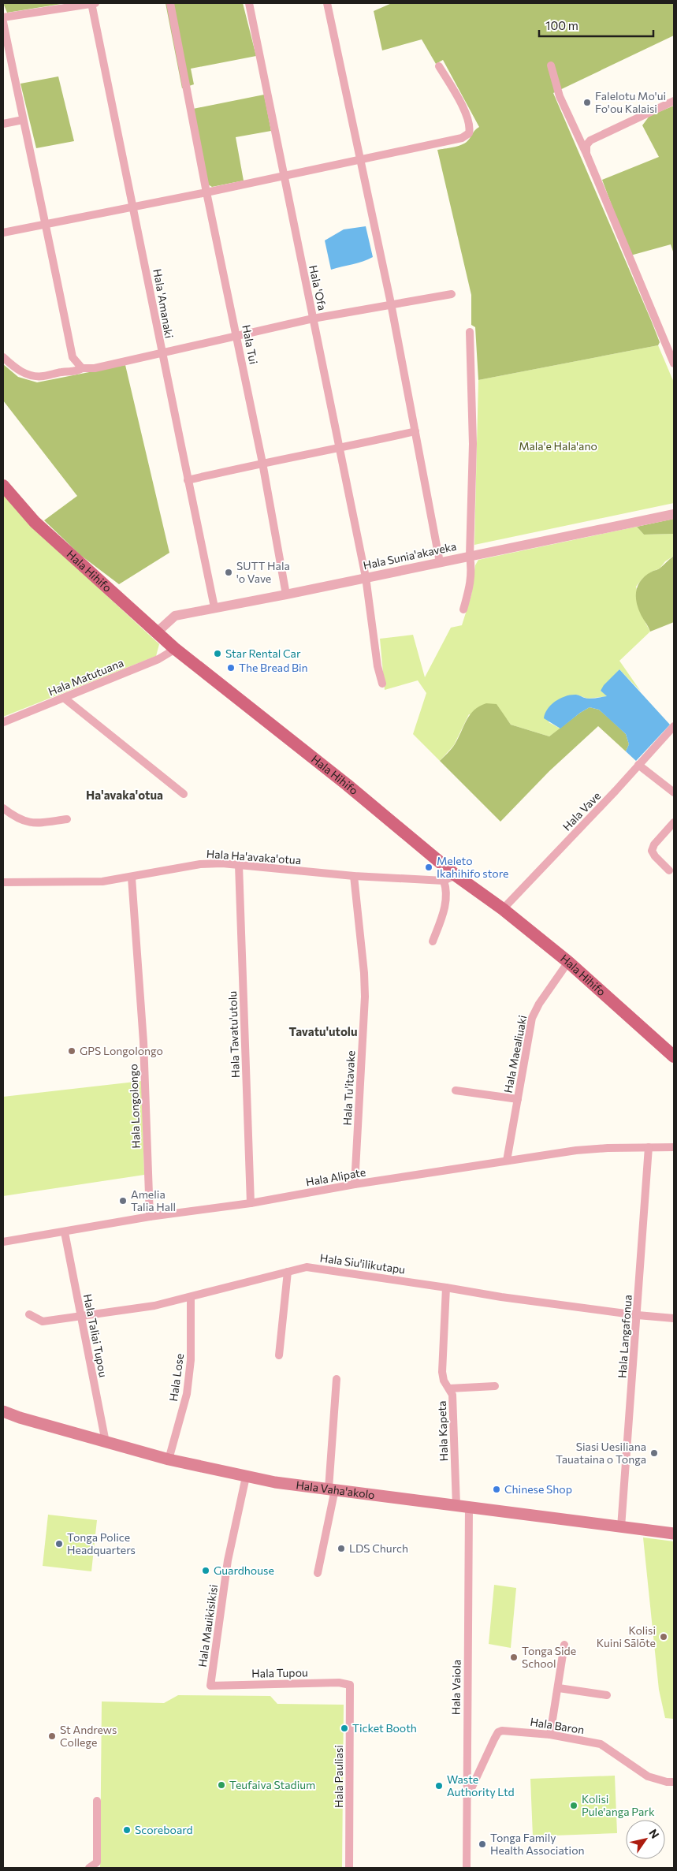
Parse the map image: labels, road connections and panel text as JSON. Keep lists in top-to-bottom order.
{
  "streets": {
    "main road": ["Hala Hihifo", "Hala Vaha'akolo"],
    "street": [
      "Hala 'Ofa",
      "Hala 'Amanaki",
      "Hala Tui",
      "Hala Sunia'akaveka",
      "Hala Matutuana",
      "Hala Vave",
      "Hala Ha'avaka'otua",
      "Hala Tavatu'utolu",
      "Hala Maealiuaki",
      "Hala Tu'itavake",
      "Hala Longolongo",
      "Hala Alipate",
      "Hala Siu'ilikutapu",
      "Hala Taliai Tupou",
      "Hala Langafonua",
      "Hala Lose",
      "Hala Kapeta",
      "Hala Mauikisikisi",
      "Hala Tupou",
      "Hala Vaiola",
      "Hala Baron",
      "Hala Pauliasi"
    ]
  },
  "crossings": [
    ["Hala 'Ofa", "Hala Sunia'akaveka"],
    ["Hala 'Amanaki", "Hala Sunia'akaveka"],
    ["Hala Tui", "Hala Sunia'akaveka"],
    ["Hala Sunia'akaveka", "Hala Hihifo"],
    ["Hala Hihifo", "Hala Matutuana"],
    ["Hala Hihifo", "Hala Vave"],
    ["Hala Hihifo", "Hala Ha'avaka'otua"],
    ["Hala Hihifo", "Hala Maealiuaki"],
    ["Hala Ha'avaka'otua", "Hala Tavatu'utolu"],
    ["Hala Ha'avaka'otua", "Hala Tu'itavake"],
    ["Hala Ha'avaka'otua", "Hala Longolongo"],
    ["Hala Tavatu'utolu", "Hala Alipate"],
    ["Hala Maealiuaki", "Hala Alipate"],
    ["Hala Tu'itavake", "Hala Alipate"],
    ["Hala Longolongo", "Hala Alipate"],
    ["Hala Alipate", "Hala Taliai Tupou"],
    ["Hala Alipate", "Hala Langafonua"],
    ["Hala Siu'ilikutapu", "Hala Taliai Tupou"],
    ["Hala Siu'ilikutapu", "Hala Langafonua"],
    ["Hala Siu'ilikutapu", "Hala Lose"],
    ["Hala Siu'ilikutapu", "Hala Kapeta"],
    ["Hala Taliai Tupou", "Hala Vaha'akolo"],
    ["Hala Langafonua", "Hala Vaha'akolo"],
    ["Hala Lose", "Hala Vaha'akolo"],
    ["Hala Kapeta", "Hala Vaha'akolo"],
    ["Hala Vaha'akolo", "Hala Mauikisikisi"],
    ["Hala Vaha'akolo", "Hala Vaiola"],
    ["Hala Mauikisikisi", "Hala Tupou"],
    ["Hala Tupou", "Hala Pauliasi"],
    ["Hala Vaiola", "Hala Baron"]
  ],
  "districts": ["Ha'avaka'otua", "Tavatu'utolu"],
  "parks": ["Mala'e Hala'ano"],
  "places": [
    "Falelotu Mo'ui Fo'ou Kalaisi",
    "SUTT Hala 'o Vave",
    "Star Rental Car",
    "The Bread Bin",
    "Meleto Ikahihifo store",
    "GPS Longolongo",
    "Amelia Talia Hall",
    "Siasi Uesiliana Tauataina o Tonga",
    "Chinese Shop",
    "Tonga Police Headquarters",
    "LDS Church",
    "Guardhouse",
    "Kolisi Kuini Sālōte",
    "Tonga Side School",
    "Ticket Booth",
    "St Andrews College",
    "Teufaiva Stadium",
    "Waste Authority Ltd",
    "Kolisi Pule'anga Park",
    "Scoreboard",
    "Tonga Family Health Association"
  ],
  "scale_bar": "100 m",
  "north": "top right"
}
